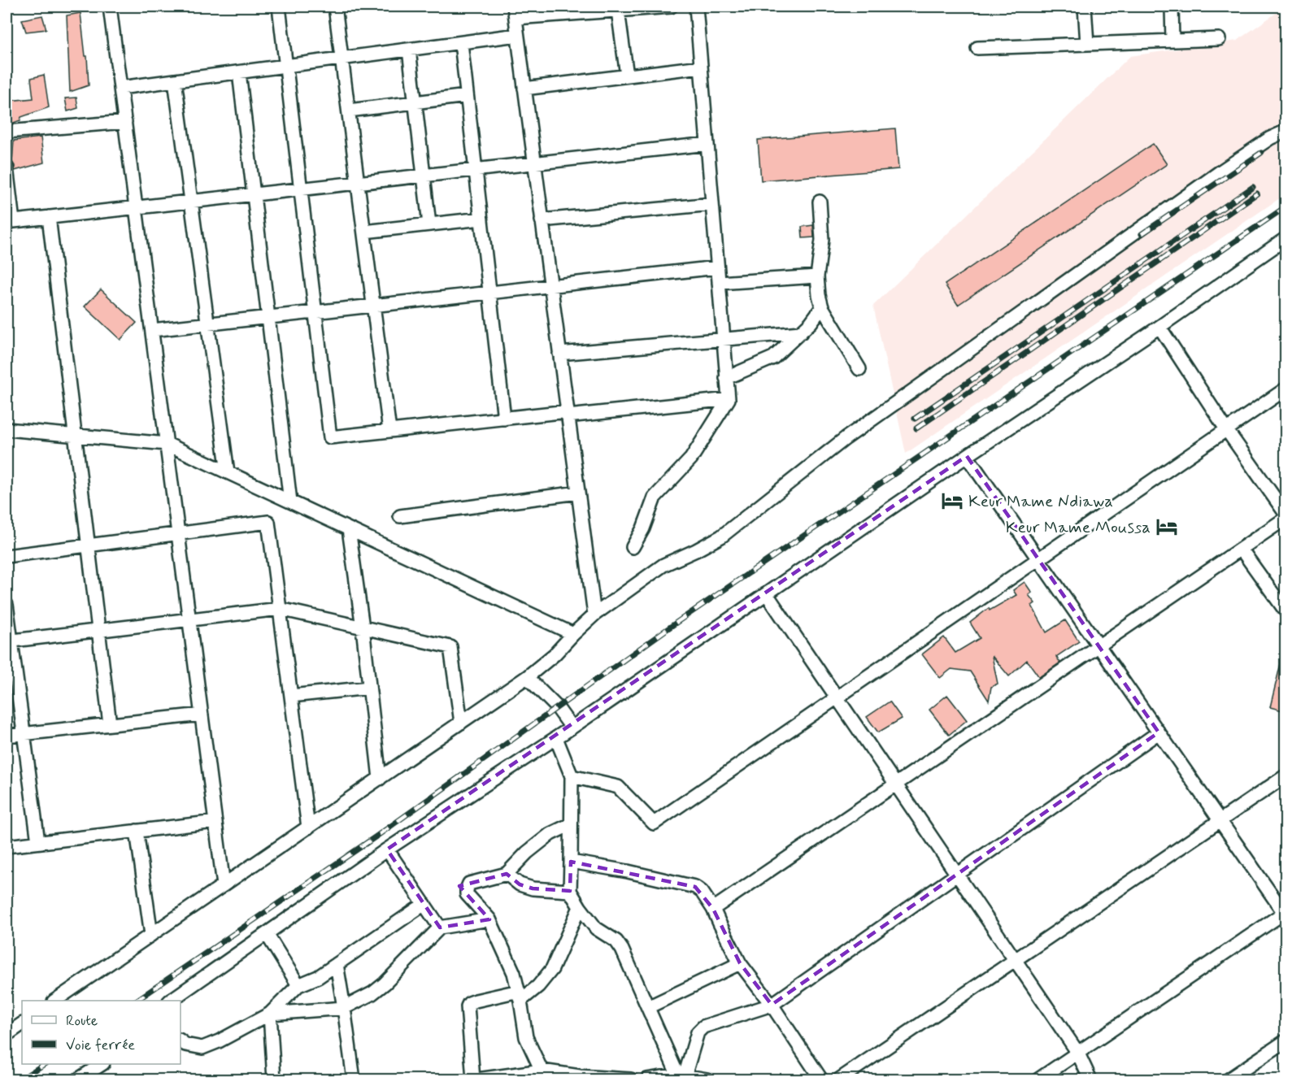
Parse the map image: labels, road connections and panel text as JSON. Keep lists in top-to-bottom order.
{
  "places": {
    "hotel": ["Keur Mame Ndiawa", "Keur Mame Moussa"]
  },
  "legend": ["Route", "Voie ferrée"]
}
